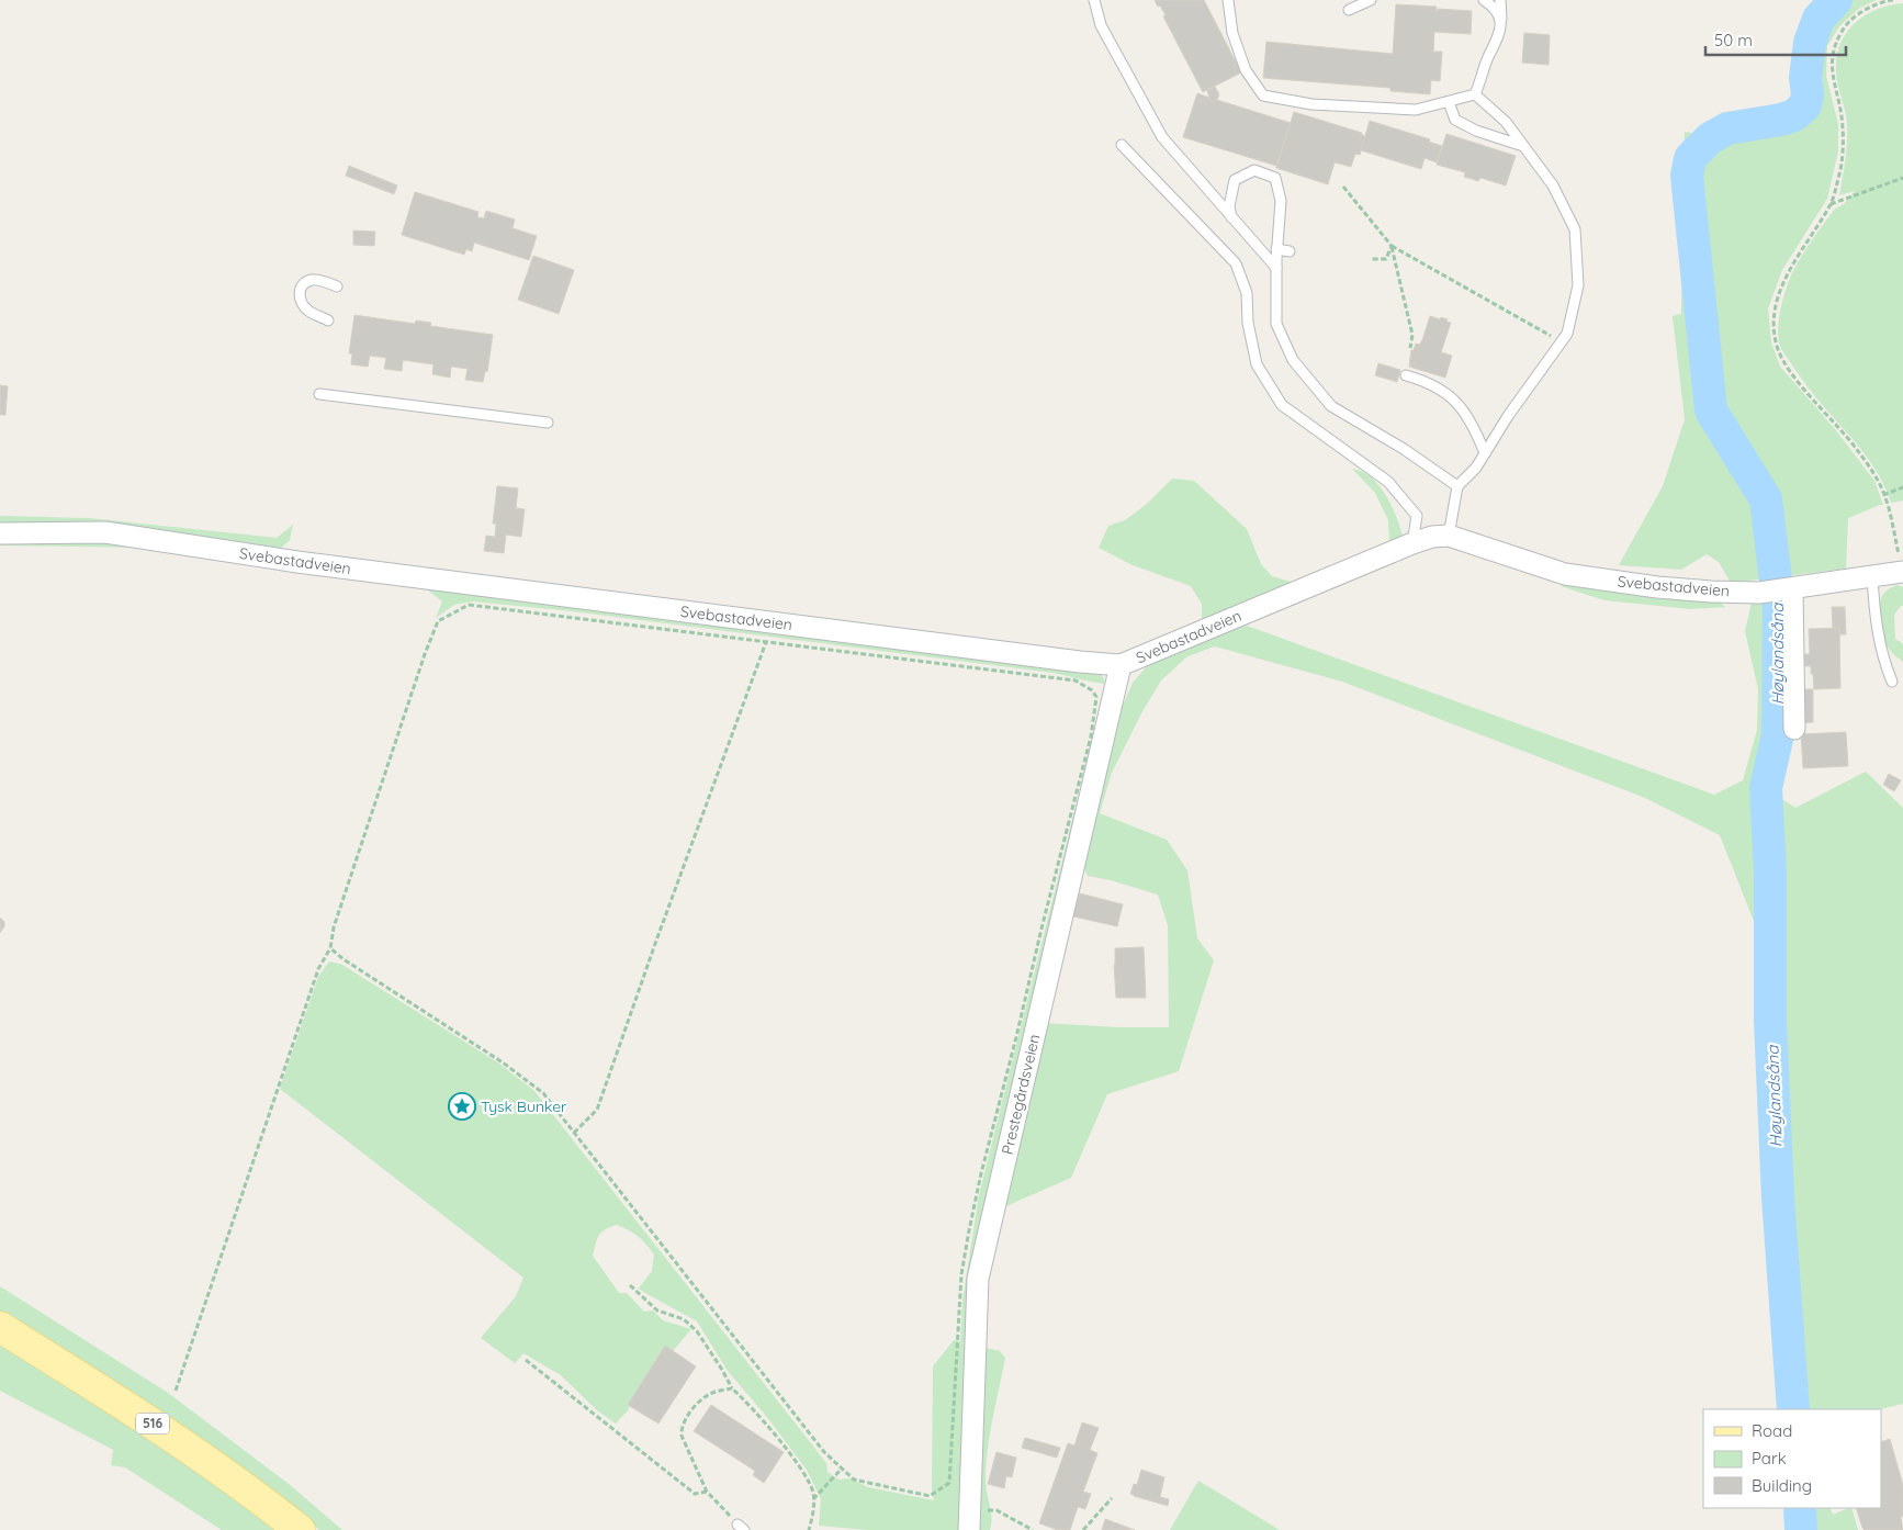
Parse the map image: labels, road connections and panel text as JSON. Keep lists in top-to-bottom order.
{
  "streets": {
    "main road": ["516"],
    "street": ["Svebastadveien", "Prestegårdsveien"]
  },
  "crossings": [
    ["Svebastadveien", "Prestegårdsveien"]
  ],
  "water": ["Høylandsåna"],
  "places": {
    "place": ["Tysk Bunker"]
  },
  "legend": ["Road", "Park", "Building"],
  "scale_bar": "50 m"
}
